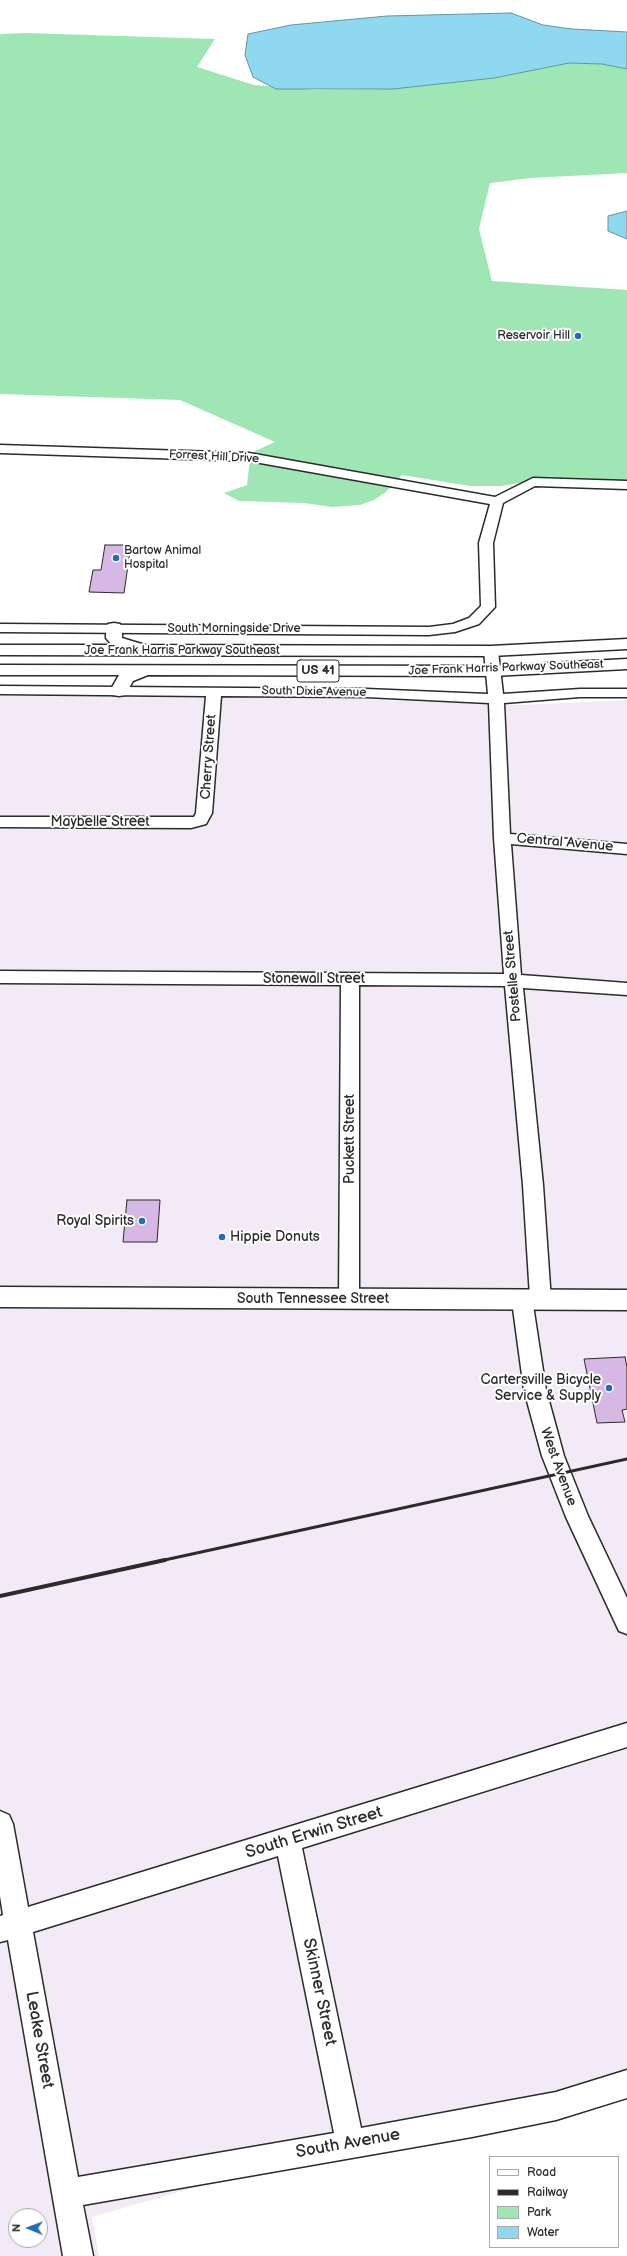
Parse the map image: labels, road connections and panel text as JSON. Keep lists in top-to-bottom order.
{
  "streets": {
    "main road": ["Joe Frank Harris Parkway Southeast", "US 41", "South Tennessee Street"],
    "street": [
      "Forrest Hill Drive",
      "South Morningside Drive",
      "South Dixie Avenue",
      "Cherry Street",
      "Maybelle Street",
      "Central Avenue",
      "Postelle Street",
      "Stonewall Street",
      "Puckett Street",
      "West Avenue",
      "South Erwin Street",
      "Skinner Street",
      "Leake Street",
      "South Avenue"
    ]
  },
  "crossings": [
    ["Forrest Hill Drive", "South Morningside Drive"],
    ["Joe Frank Harris Parkway Southeast", "Postelle Street"],
    ["South Dixie Avenue", "Cherry Street"],
    ["South Dixie Avenue", "Postelle Street"],
    ["Cherry Street", "Maybelle Street"],
    ["Central Avenue", "Postelle Street"],
    ["Postelle Street", "Stonewall Street"],
    ["Postelle Street", "South Tennessee Street"],
    ["Postelle Street", "West Avenue"],
    ["Stonewall Street", "Puckett Street"],
    ["Puckett Street", "South Tennessee Street"],
    ["South Tennessee Street", "West Avenue"],
    ["South Erwin Street", "Skinner Street"],
    ["South Erwin Street", "Leake Street"],
    ["Skinner Street", "South Avenue"],
    ["Leake Street", "South Avenue"]
  ],
  "places": [
    "Reservoir Hill",
    "Bartow Animal Hospital",
    "Royal Spirits",
    "Hippie Donuts",
    "Cartersville Bicycle Service & Supply"
  ],
  "legend": [
    "Road",
    "Railway",
    "Park",
    "Water"
  ],
  "north": "left"
}
